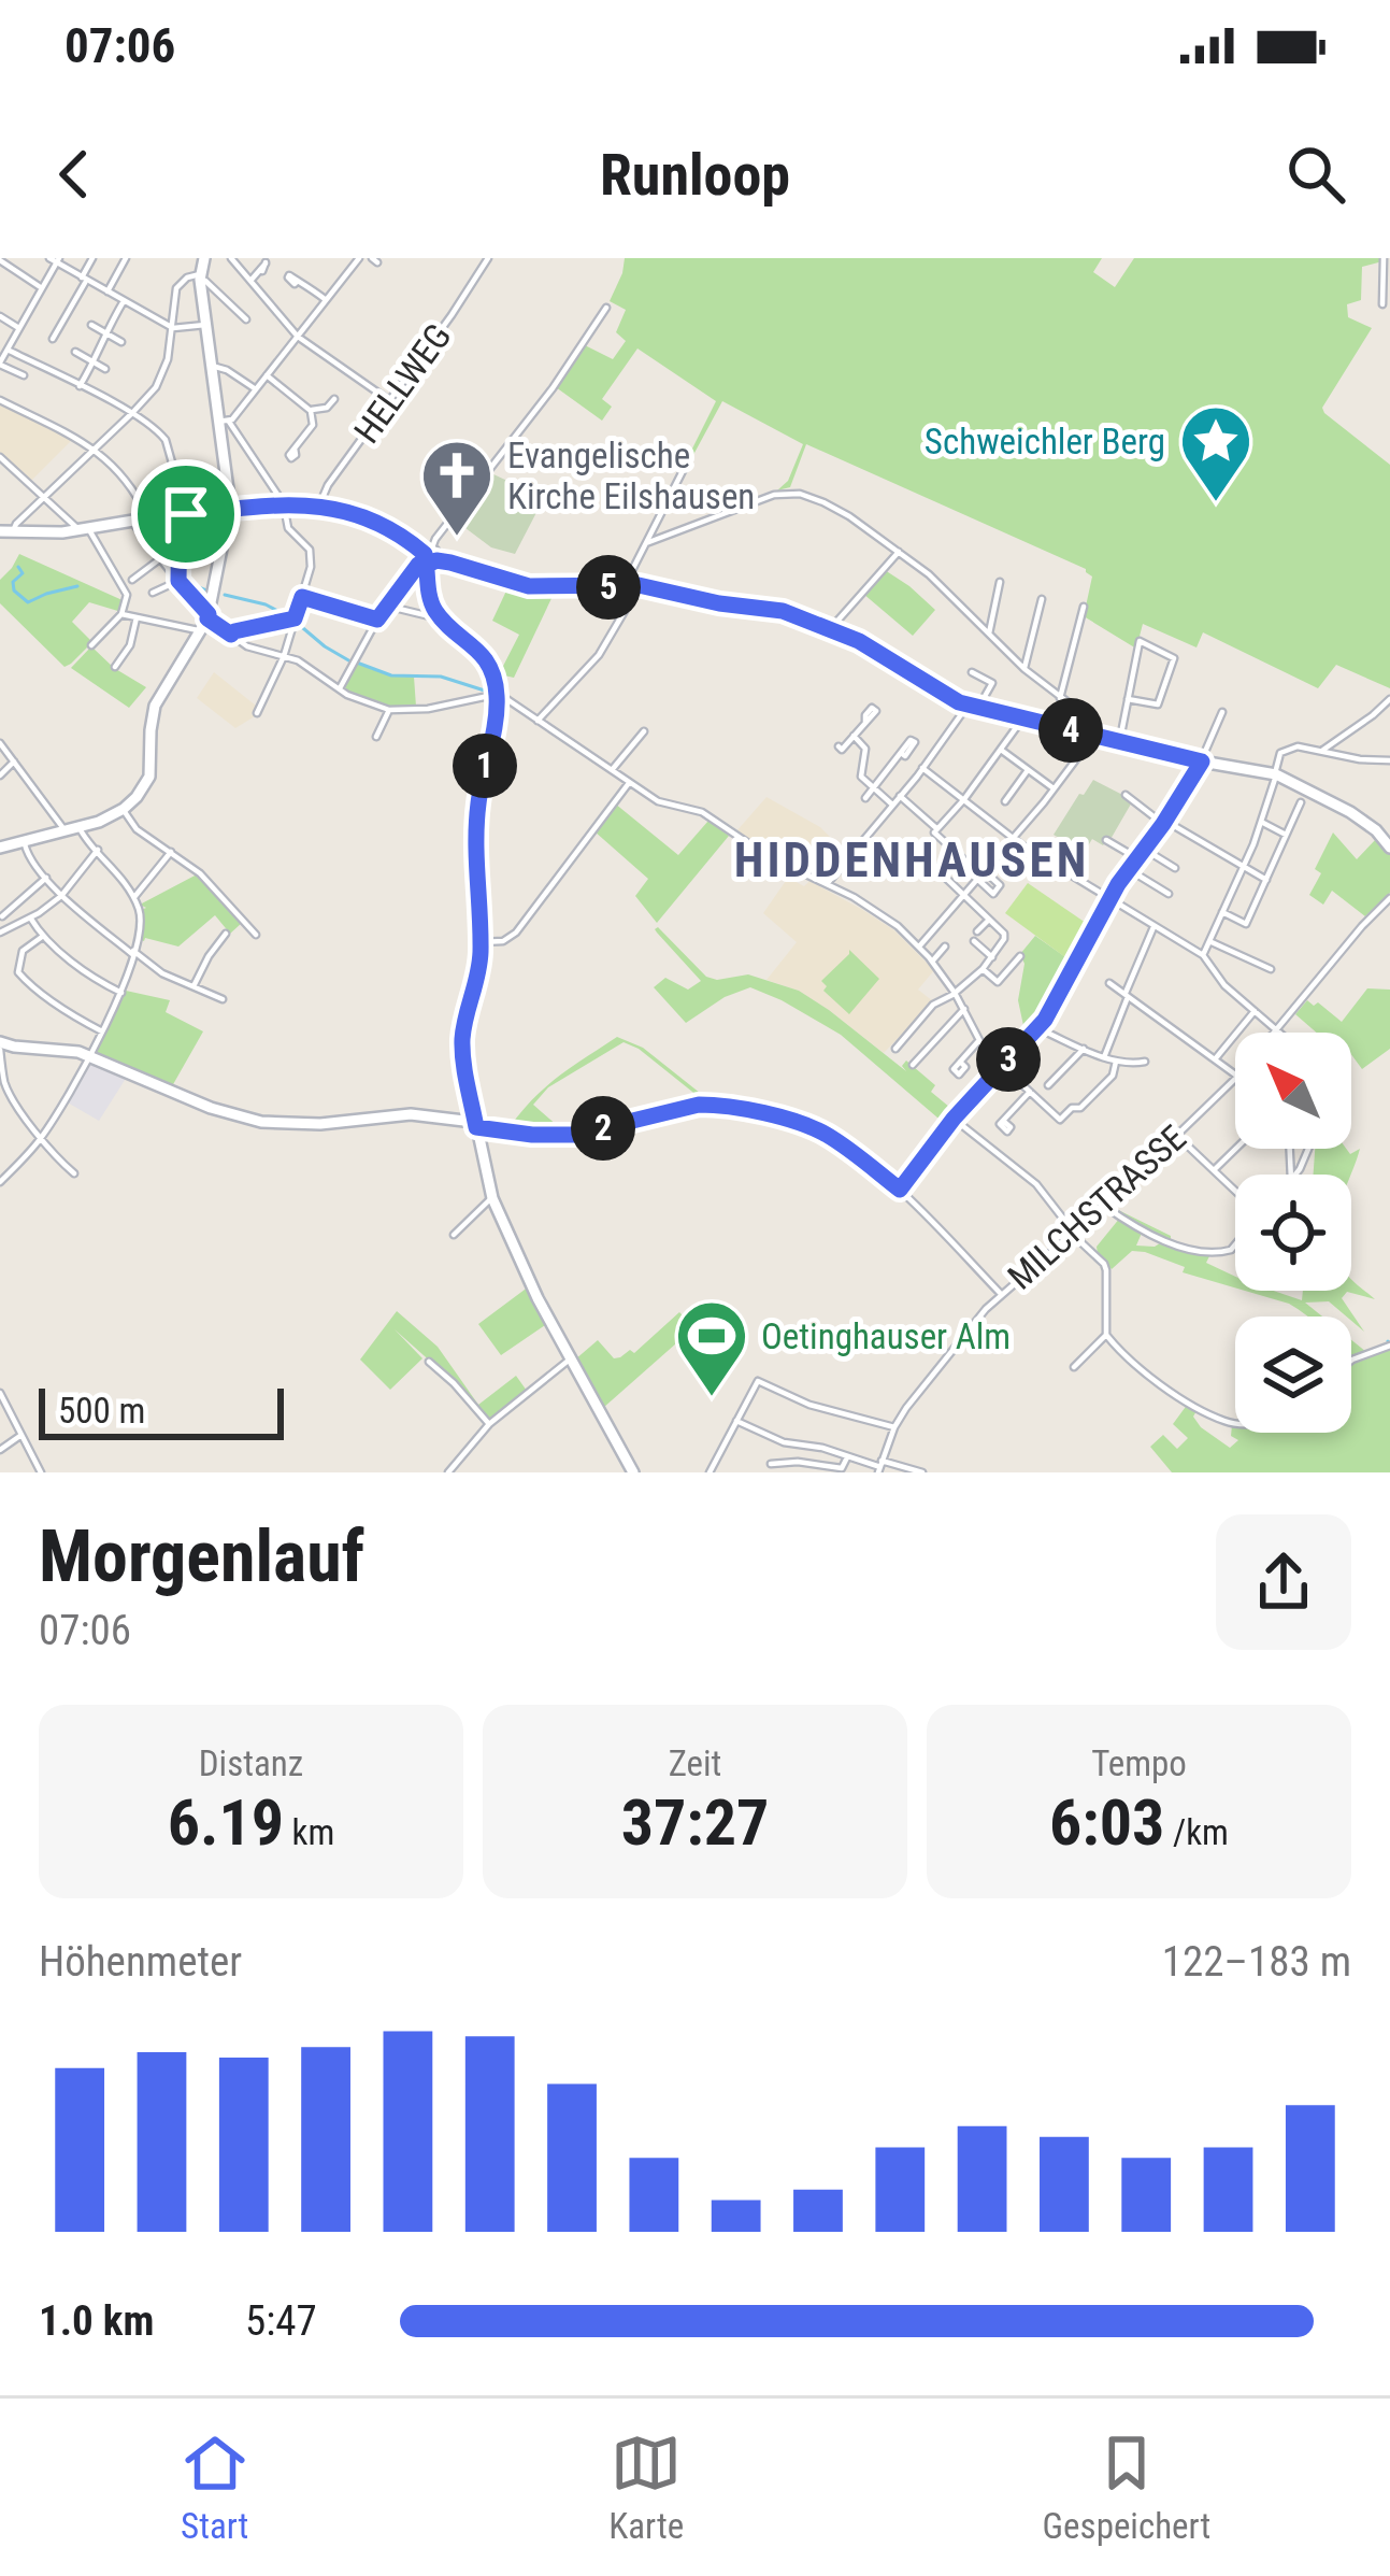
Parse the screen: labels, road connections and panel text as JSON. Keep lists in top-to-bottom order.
{
  "streets": {
    "street": ["HELLWEG", "MILCHSTRASSE"]
  },
  "districts": ["HIDDENHAUSEN"],
  "places": {
    "place": ["Schweichler Berg"],
    "church": ["Evangelische Kirche Eilshausen"],
    "sports": ["Oetinghauser Alm"]
  },
  "scale_bar": "500 m",
  "north": "top left",
  "page": {
    "status": "07:06",
    "header": "Runloop",
    "pins": [
      "5",
      "4",
      "1",
      "3",
      "2"
    ],
    "scale": "500 m",
    "heading": ["Morgenlauf", "07:06"],
    "stats": [
      ["Distanz", "6.19 km"],
      ["Zeit", "37:27"],
      ["Tempo", "6:03 /km"]
    ],
    "chart": ["Höhenmeter", "122–183 m"],
    "list": [
      {
        "name": "1.0 km",
        "note": "5:47"
      }
    ],
    "tabs": ["Start", "Karte", "Gespeichert"]
  }
}
